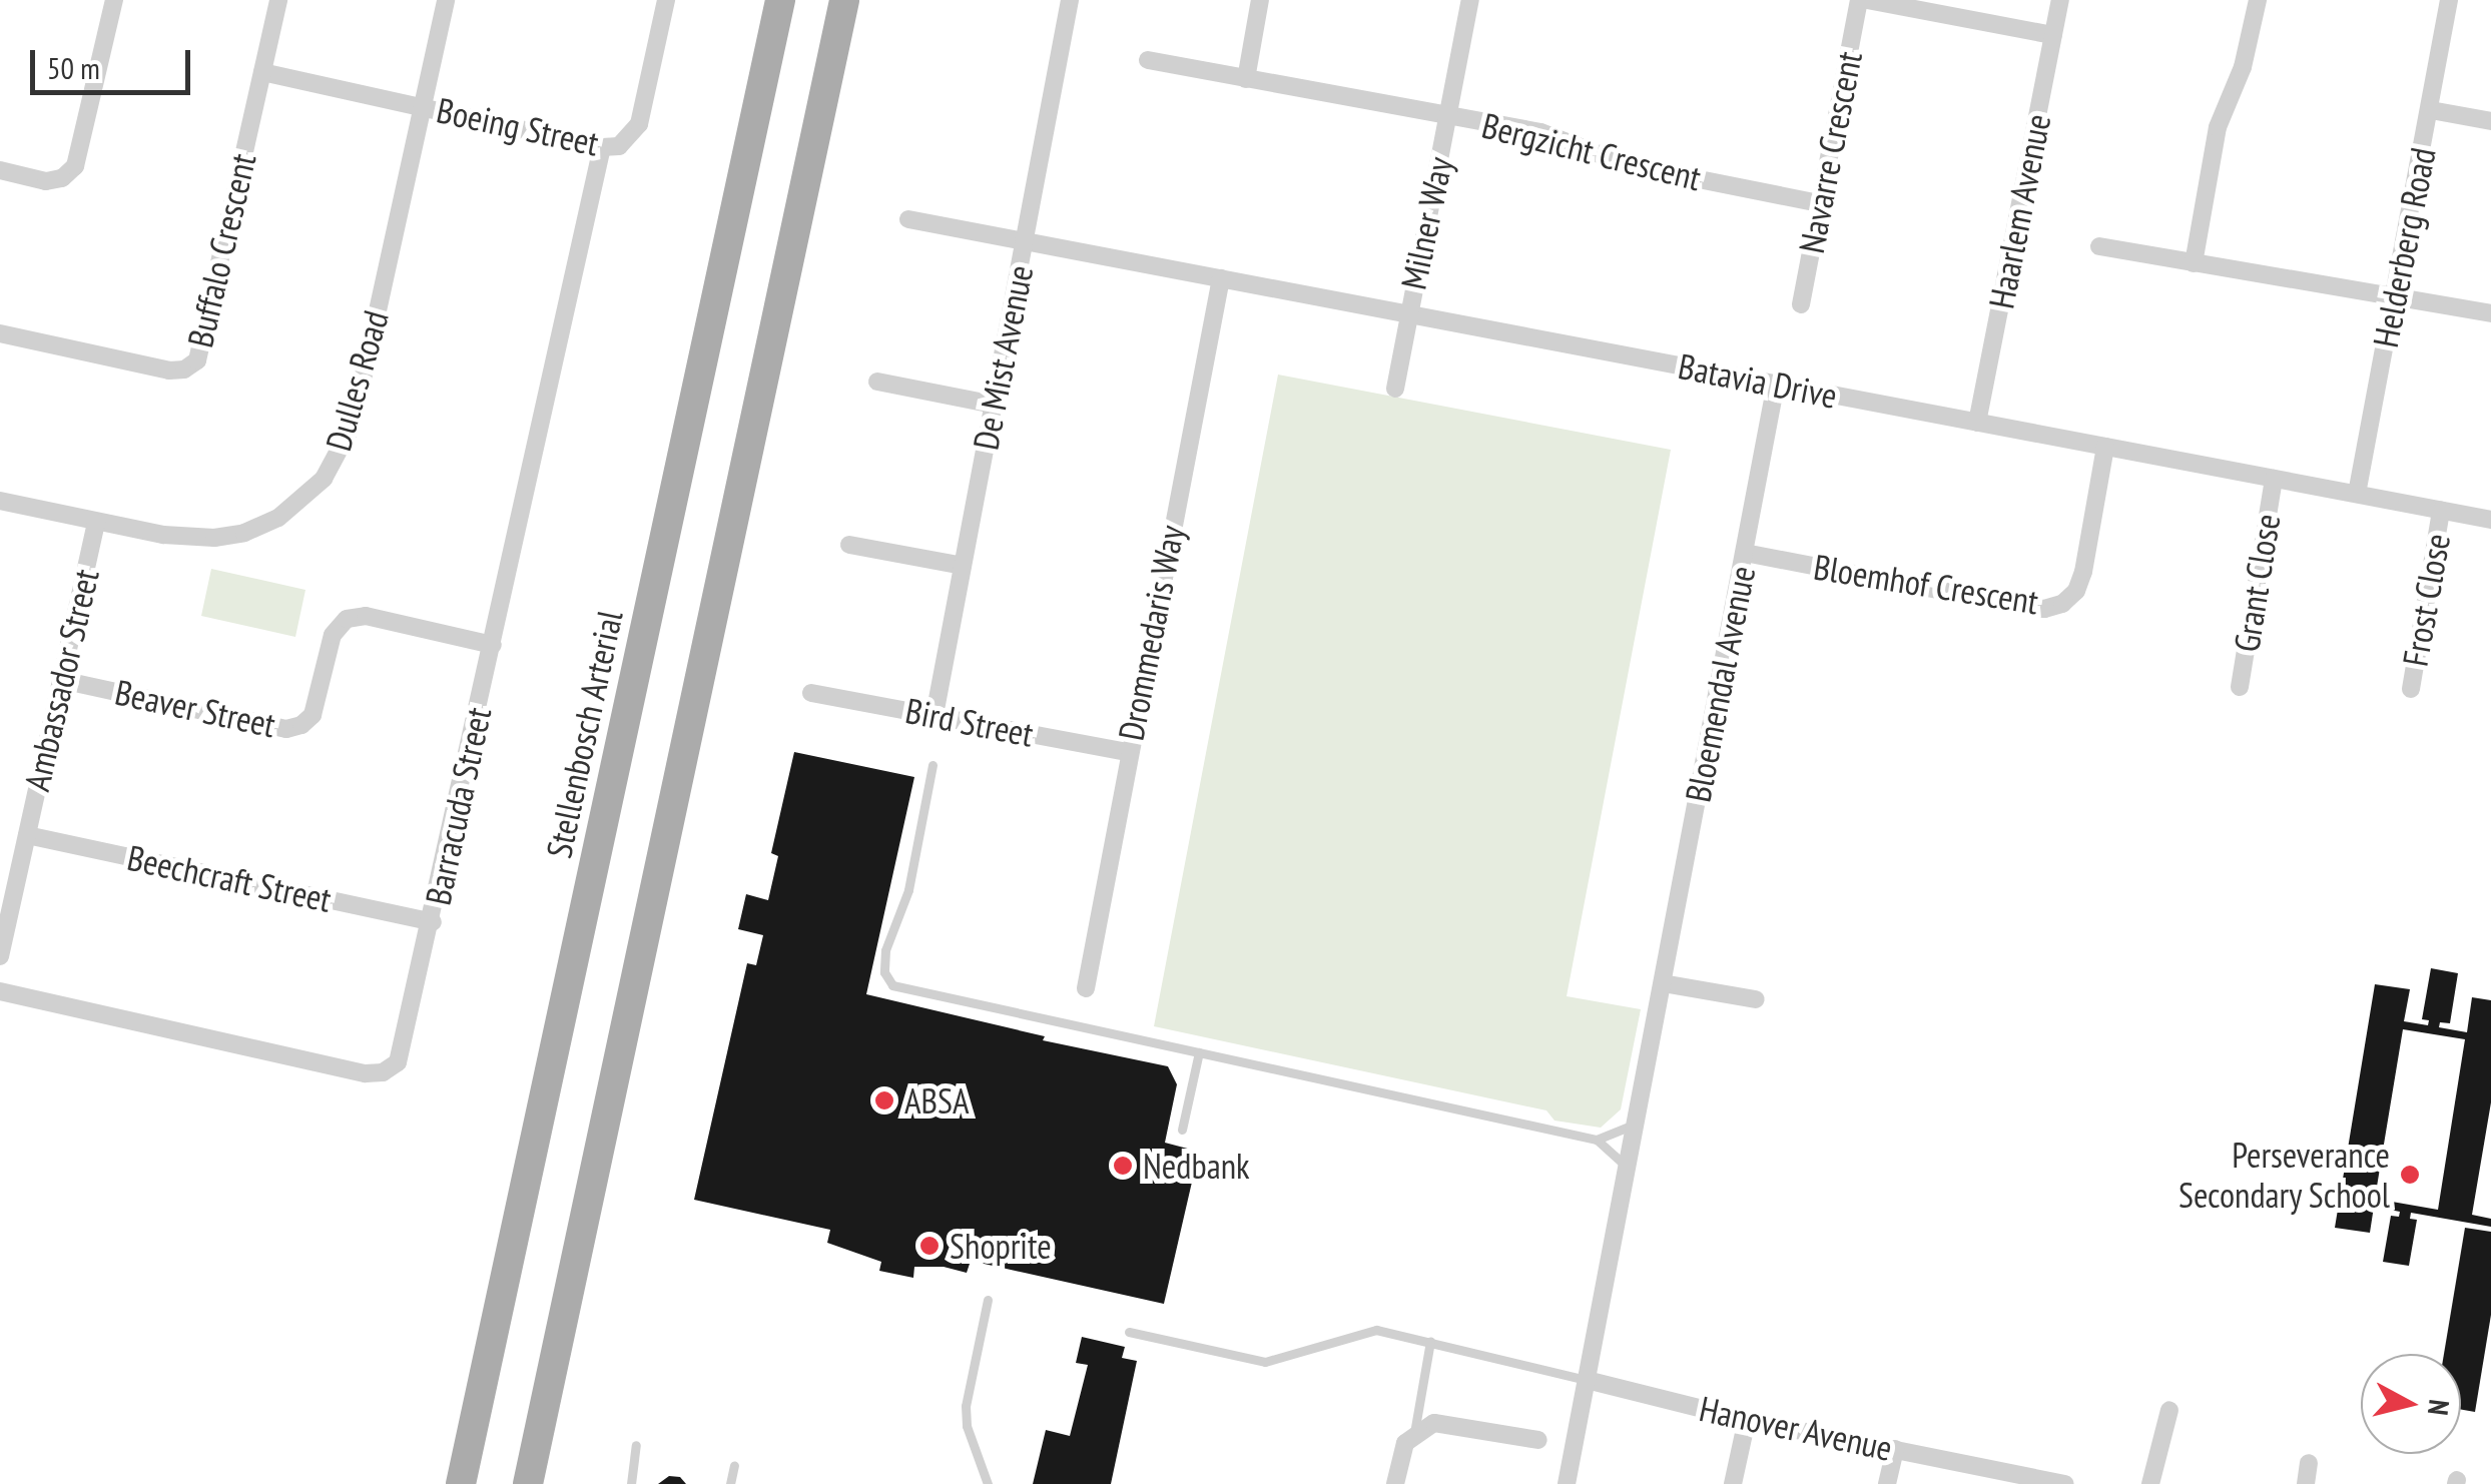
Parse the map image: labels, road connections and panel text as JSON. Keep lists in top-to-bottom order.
{
  "streets": {
    "main road": ["Stellenbosch Arterial"],
    "street": [
      "Boeing Street",
      "Bergzicht Crescent",
      "Navarre Crescent",
      "Haarlem Avenue",
      "Milner Way",
      "Helderberg Road",
      "Buffalo Crescent",
      "De Mist Avenue",
      "Dulles Road",
      "Batavia Drive",
      "Grant Close",
      "Bloemhof Crescent",
      "Frost Close",
      "Drommedaris Way",
      "Ambassador Street",
      "Bloemendal Avenue",
      "Beaver Street",
      "Bird Street",
      "Barracuda Street",
      "Beechcraft Street",
      "Hanover Avenue"
    ]
  },
  "crossings": [
    ["Boeing Street", "Buffalo Crescent"],
    ["Boeing Street", "Dulles Road"],
    ["Boeing Street", "Barracuda Street"],
    ["Bergzicht Crescent", "Navarre Crescent"],
    ["Bergzicht Crescent", "Milner Way"],
    ["Haarlem Avenue", "Batavia Drive"],
    ["Milner Way", "Batavia Drive"],
    ["Helderberg Road", "Batavia Drive"],
    ["De Mist Avenue", "Batavia Drive"],
    ["De Mist Avenue", "Bird Street"],
    ["Dulles Road", "Ambassador Street"],
    ["Batavia Drive", "Grant Close"],
    ["Batavia Drive", "Bloemhof Crescent"],
    ["Batavia Drive", "Frost Close"],
    ["Batavia Drive", "Drommedaris Way"],
    ["Batavia Drive", "Bloemendal Avenue"],
    ["Bloemhof Crescent", "Bloemendal Avenue"],
    ["Drommedaris Way", "Bird Street"],
    ["Ambassador Street", "Beaver Street"],
    ["Ambassador Street", "Beechcraft Street"],
    ["Bloemendal Avenue", "Hanover Avenue"],
    ["Beaver Street", "Barracuda Street"],
    ["Barracuda Street", "Beechcraft Street"]
  ],
  "places": [
    "ABSA",
    "Nedbank",
    "Perseverance Secondary School",
    "Shoprite"
  ],
  "scale_bar": "50 m",
  "north": "right"
}
